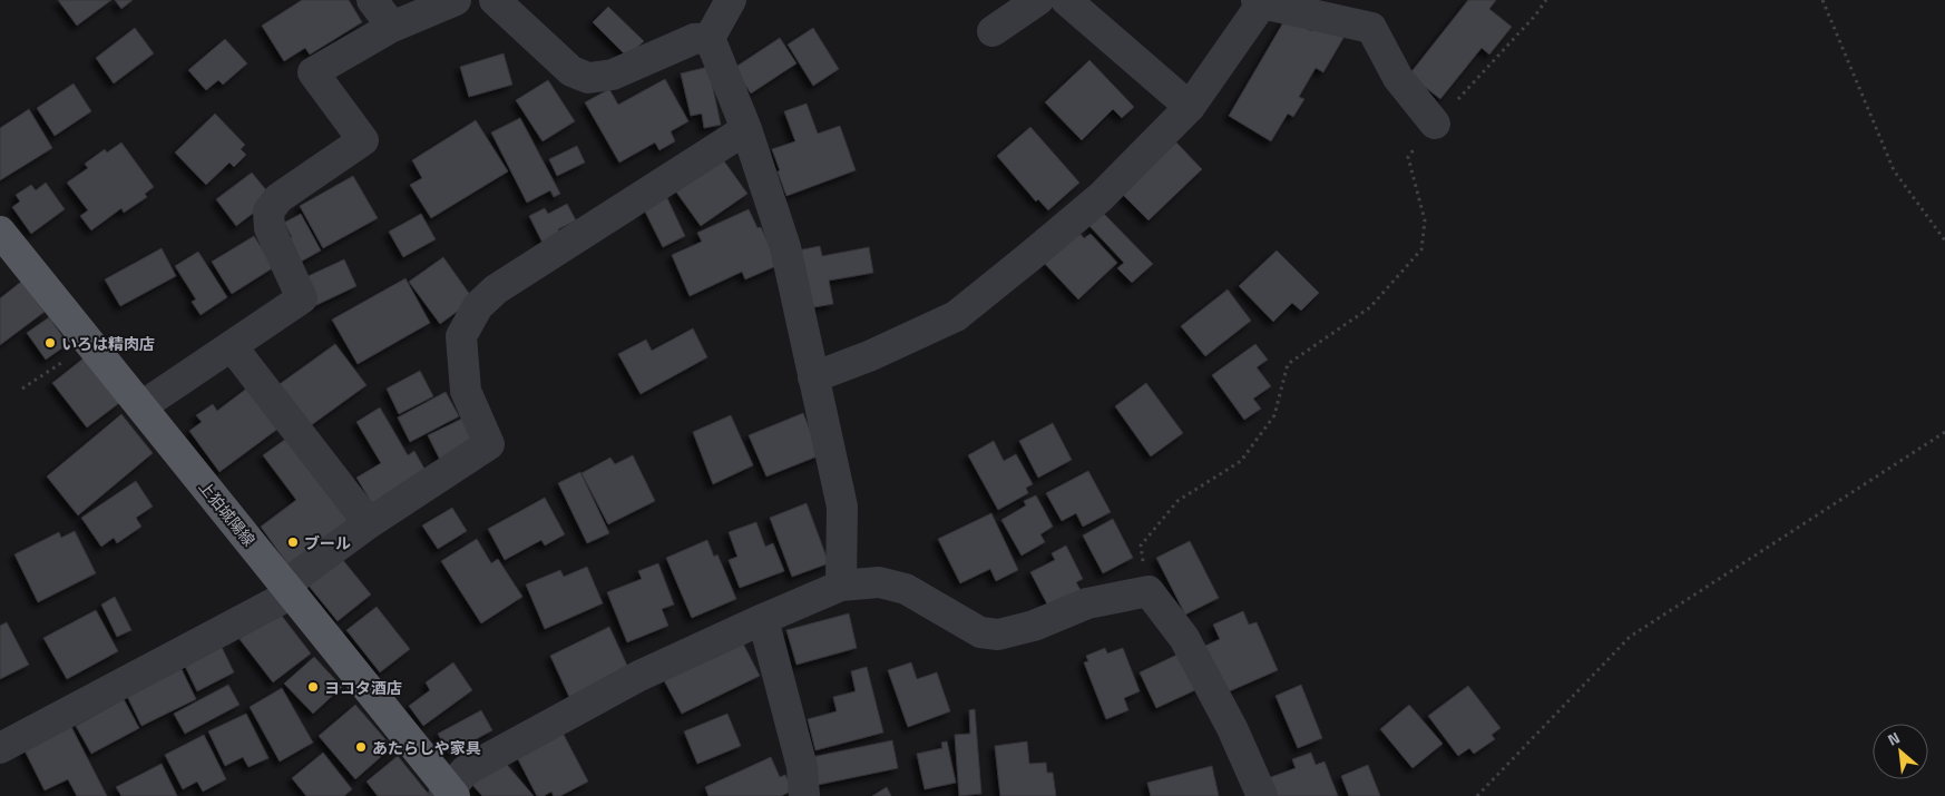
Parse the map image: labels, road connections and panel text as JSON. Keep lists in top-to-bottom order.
{
  "streets": {
    "main road": ["上狛城陽線"]
  },
  "places": [
    "いろは精肉店",
    "ブール",
    "ヨコタ酒店",
    "あたらしや家具"
  ],
  "north": "top left"
}
